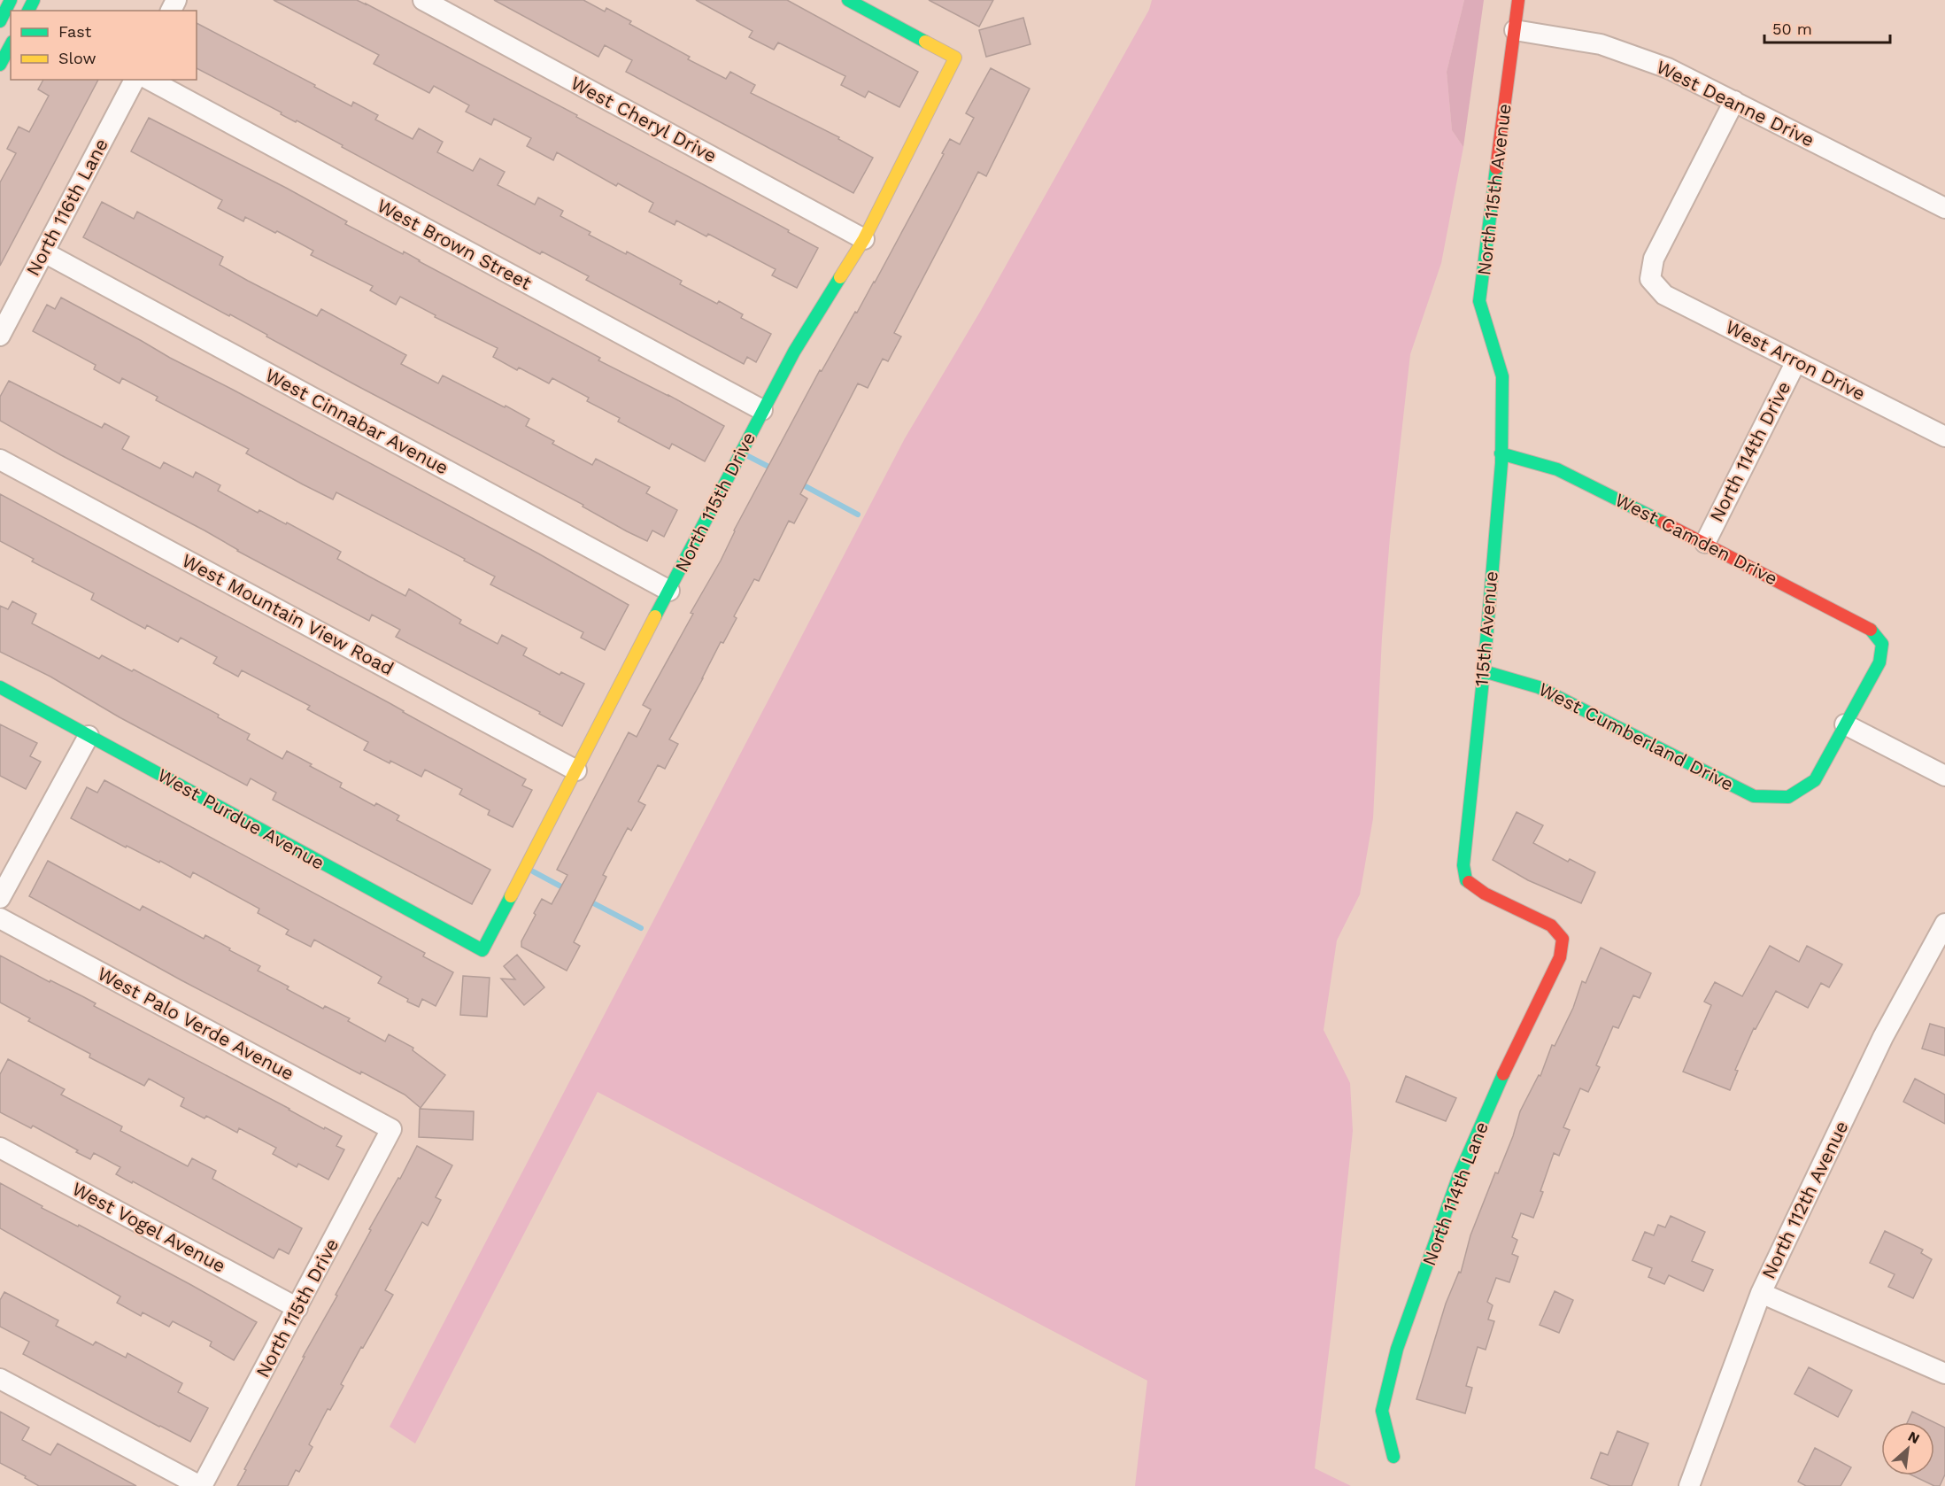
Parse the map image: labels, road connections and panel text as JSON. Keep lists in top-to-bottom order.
{
  "streets": {
    "street": [
      "West Deanne Drive",
      "West Cheryl Drive",
      "North 115th Avenue",
      "North 116th Lane",
      "West Brown Street",
      "West Arron Drive",
      "West Cinnabar Avenue",
      "North 114th Drive",
      "North 115th Drive",
      "West Camden Drive",
      "West Mountain View Road",
      "115th Avenue",
      "West Cumberland Drive",
      "West Purdue Avenue",
      "West Palo Verde Avenue",
      "North 114th Lane",
      "North 112th Avenue",
      "West Vogel Avenue"
    ]
  },
  "crossings": [
    ["West Deanne Drive", "North 115th Avenue"],
    ["West Deanne Drive", "West Arron Drive"],
    ["West Cheryl Drive", "North 115th Drive"],
    ["North 115th Avenue", "115th Avenue"],
    ["North 116th Lane", "West Cinnabar Avenue"],
    ["West Brown Street", "North 115th Drive"],
    ["West Arron Drive", "North 114th Drive"],
    ["West Cinnabar Avenue", "North 115th Drive"],
    ["North 114th Drive", "West Camden Drive"],
    ["North 115th Drive", "West Mountain View Road"],
    ["North 115th Drive", "West Purdue Avenue"],
    ["North 115th Drive", "West Palo Verde Avenue"],
    ["North 115th Drive", "West Vogel Avenue"],
    ["West Camden Drive", "115th Avenue"],
    ["West Camden Drive", "West Cumberland Drive"],
    ["115th Avenue", "West Cumberland Drive"],
    ["115th Avenue", "North 114th Lane"]
  ],
  "legend": ["Fast", "Slow"],
  "scale_bar": "50 m",
  "north": "top right"
}
